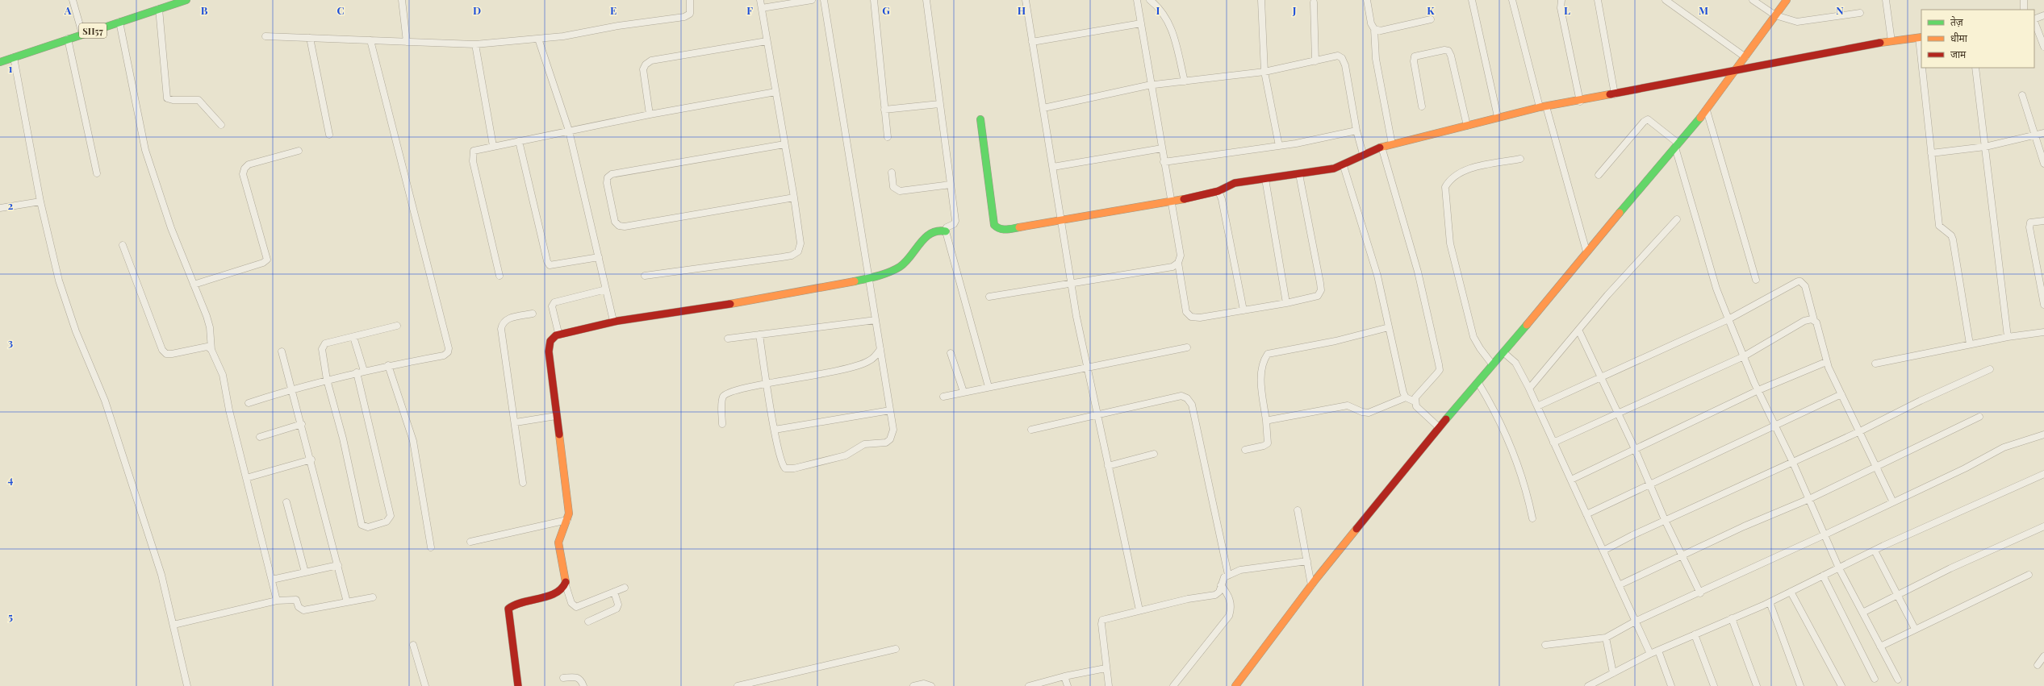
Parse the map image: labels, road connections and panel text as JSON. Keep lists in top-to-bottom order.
{
  "streets": {
    "street": ["SH57"]
  },
  "legend": ["तेज़", "धीमा", "जाम"],
  "grid": {
    "columns": [
      "A",
      "B",
      "C",
      "D",
      "E",
      "F",
      "G",
      "H",
      "I",
      "J",
      "K",
      "L",
      "M",
      "N"
    ],
    "rows": [
      "1",
      "2",
      "3",
      "4",
      "5"
    ]
  }
}
